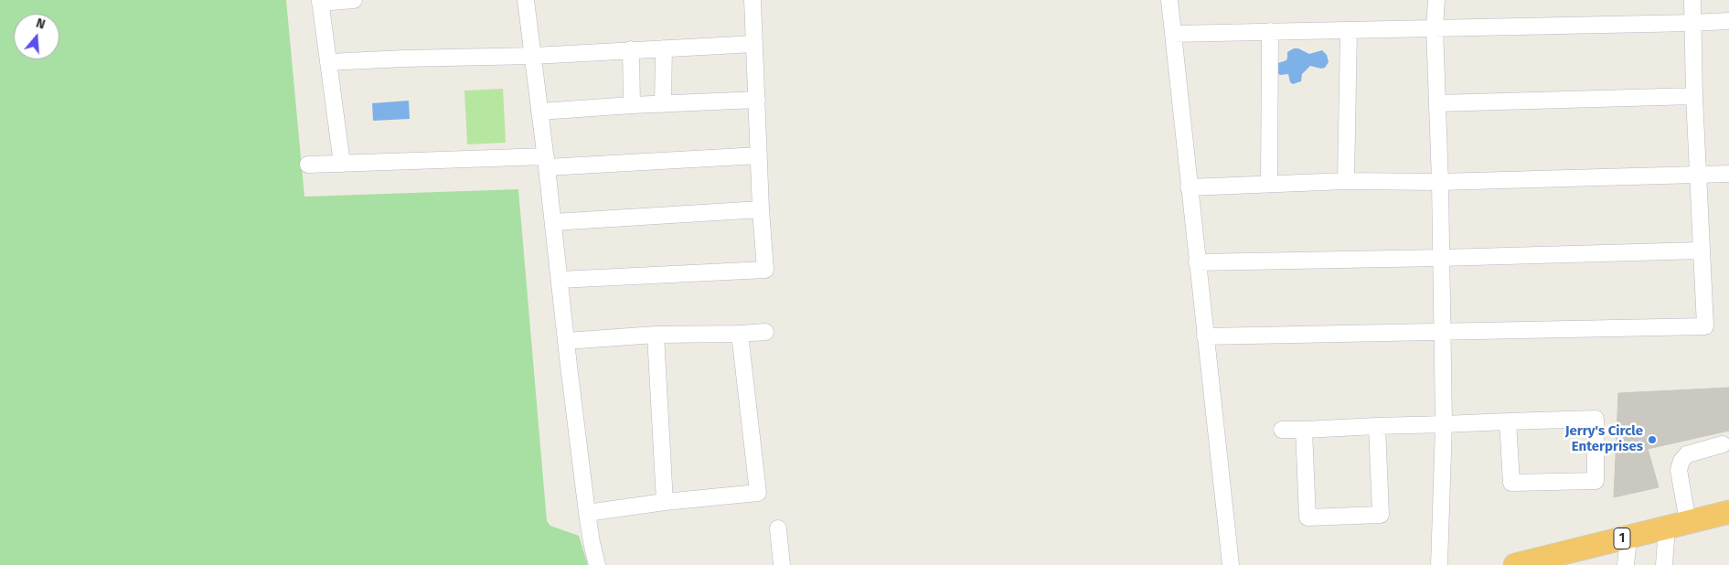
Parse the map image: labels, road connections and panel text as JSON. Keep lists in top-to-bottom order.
{
  "streets": {
    "highway": ["1"]
  },
  "places": ["Jerry's Circle Enterprises"],
  "north": "top"
}
